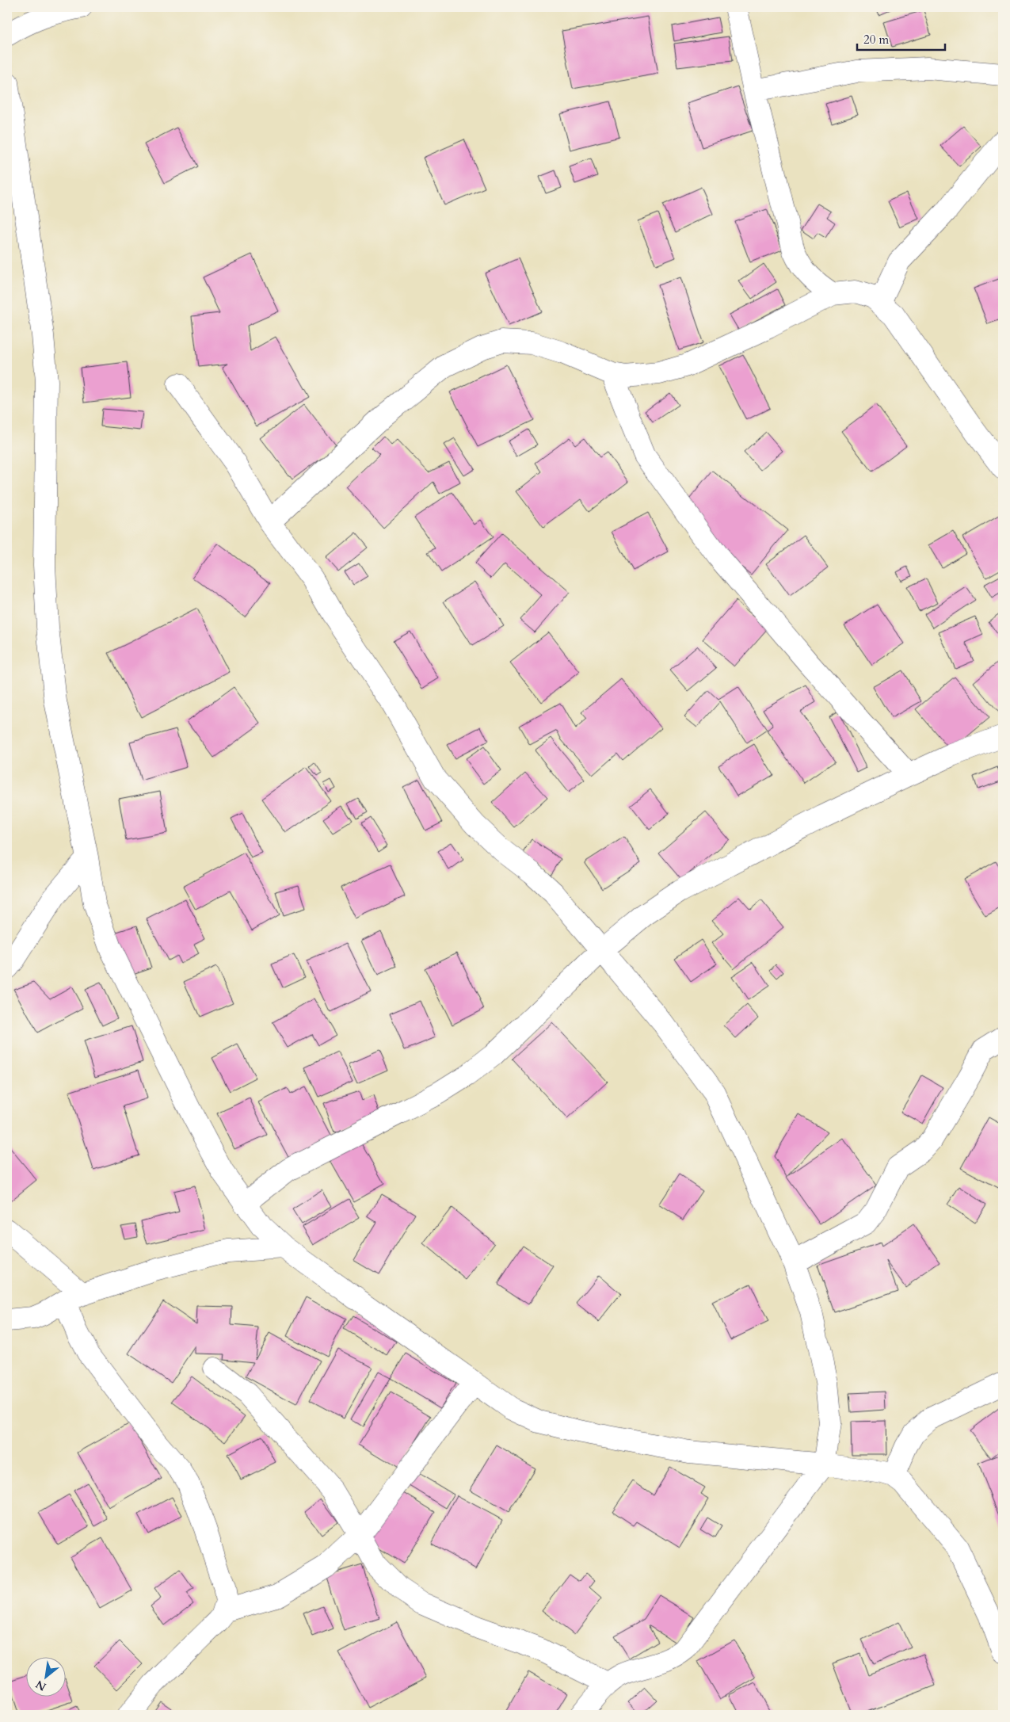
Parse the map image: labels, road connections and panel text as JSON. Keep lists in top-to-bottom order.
{
  "scale_bar": "20 m",
  "north": "bottom left"
}
